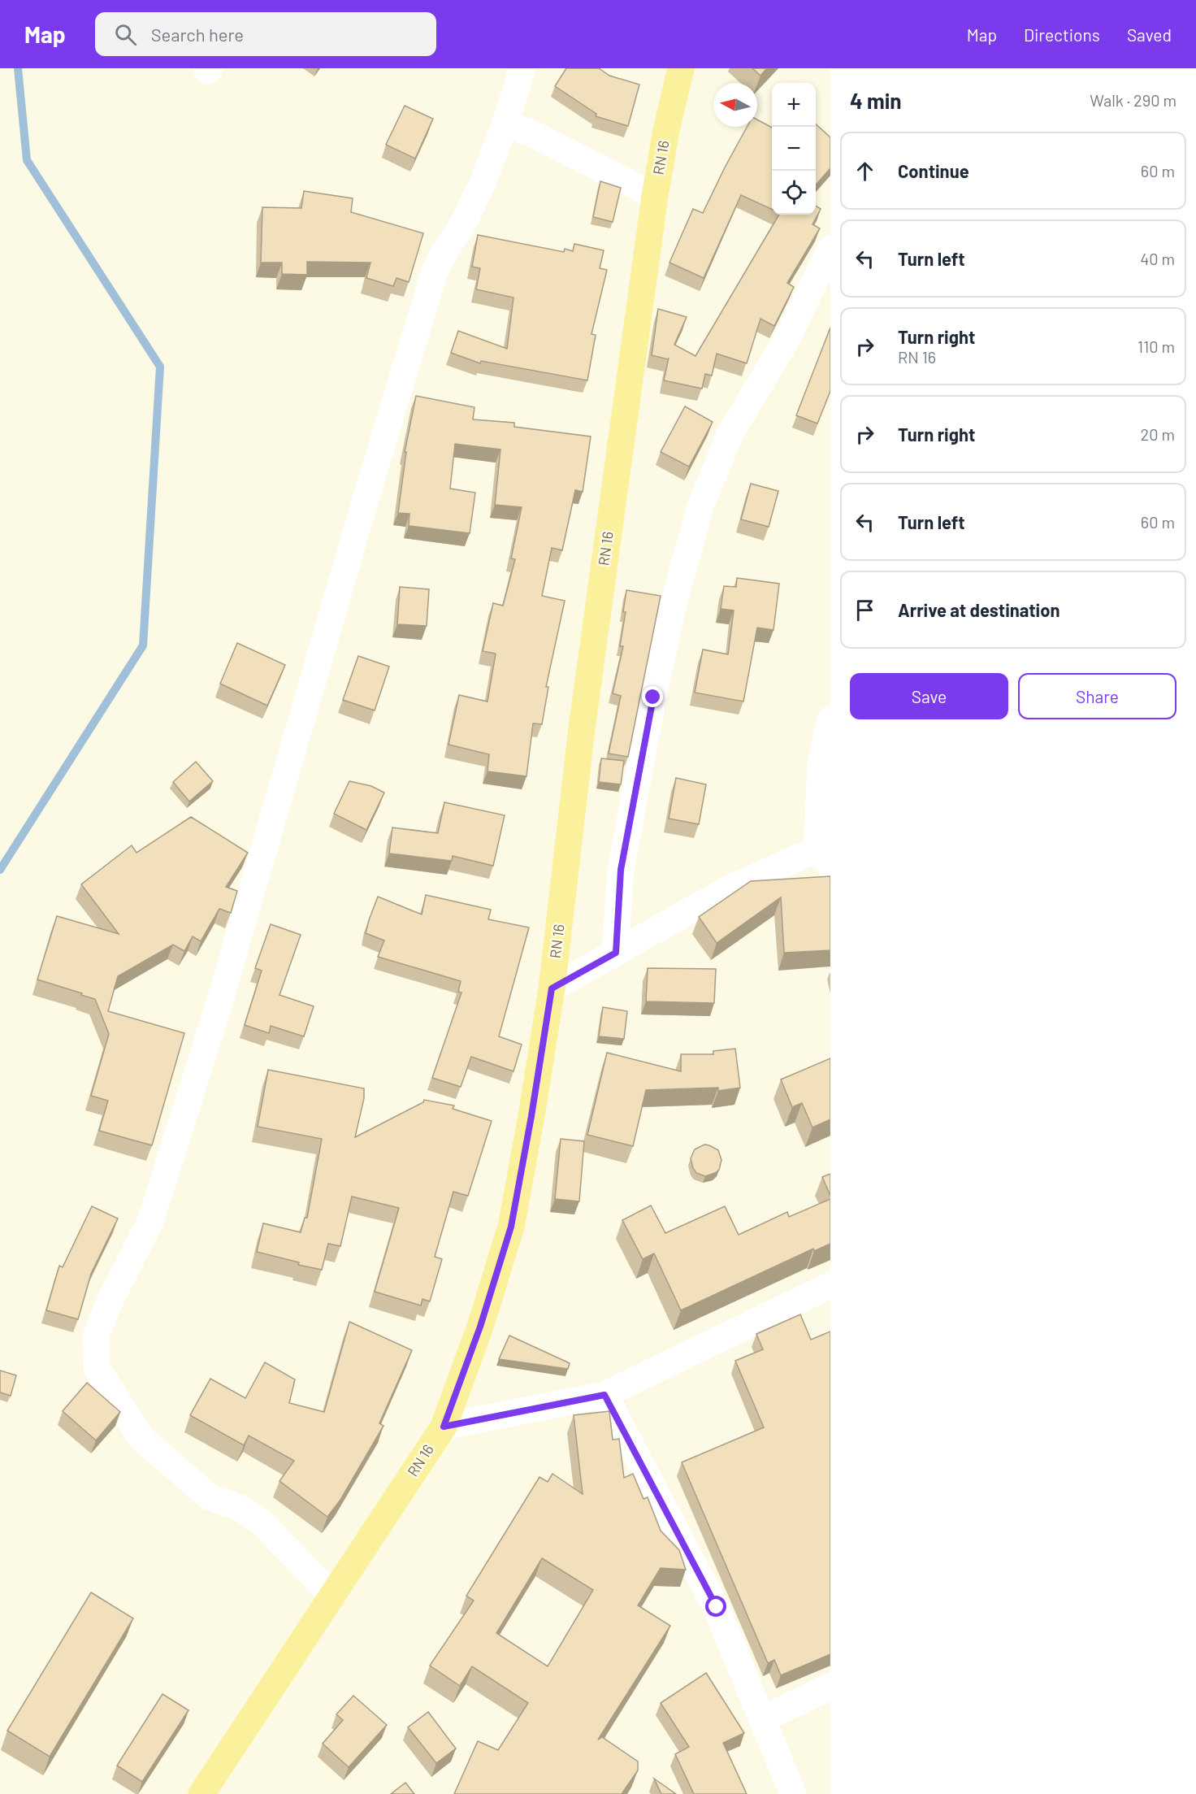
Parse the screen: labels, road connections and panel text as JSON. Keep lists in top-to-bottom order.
{
  "streets": {
    "main road": ["RN 16"]
  },
  "north": "left",
  "page": {
    "header": "Map",
    "search": "Search here",
    "nav": ["Map", "Directions", "Saved"],
    "heading": ["4 min", "Walk · 290 m"],
    "map_buttons": ["+", "−"],
    "list": [
      ["Continue", "60 m"],
      ["Turn left", "40 m"],
      ["Turn right", "RN 16", "110 m"],
      ["Turn right", "20 m"],
      ["Turn left", "60 m"],
      "Arrive at destination"
    ],
    "buttons": ["Save", "Share"]
  }
}
